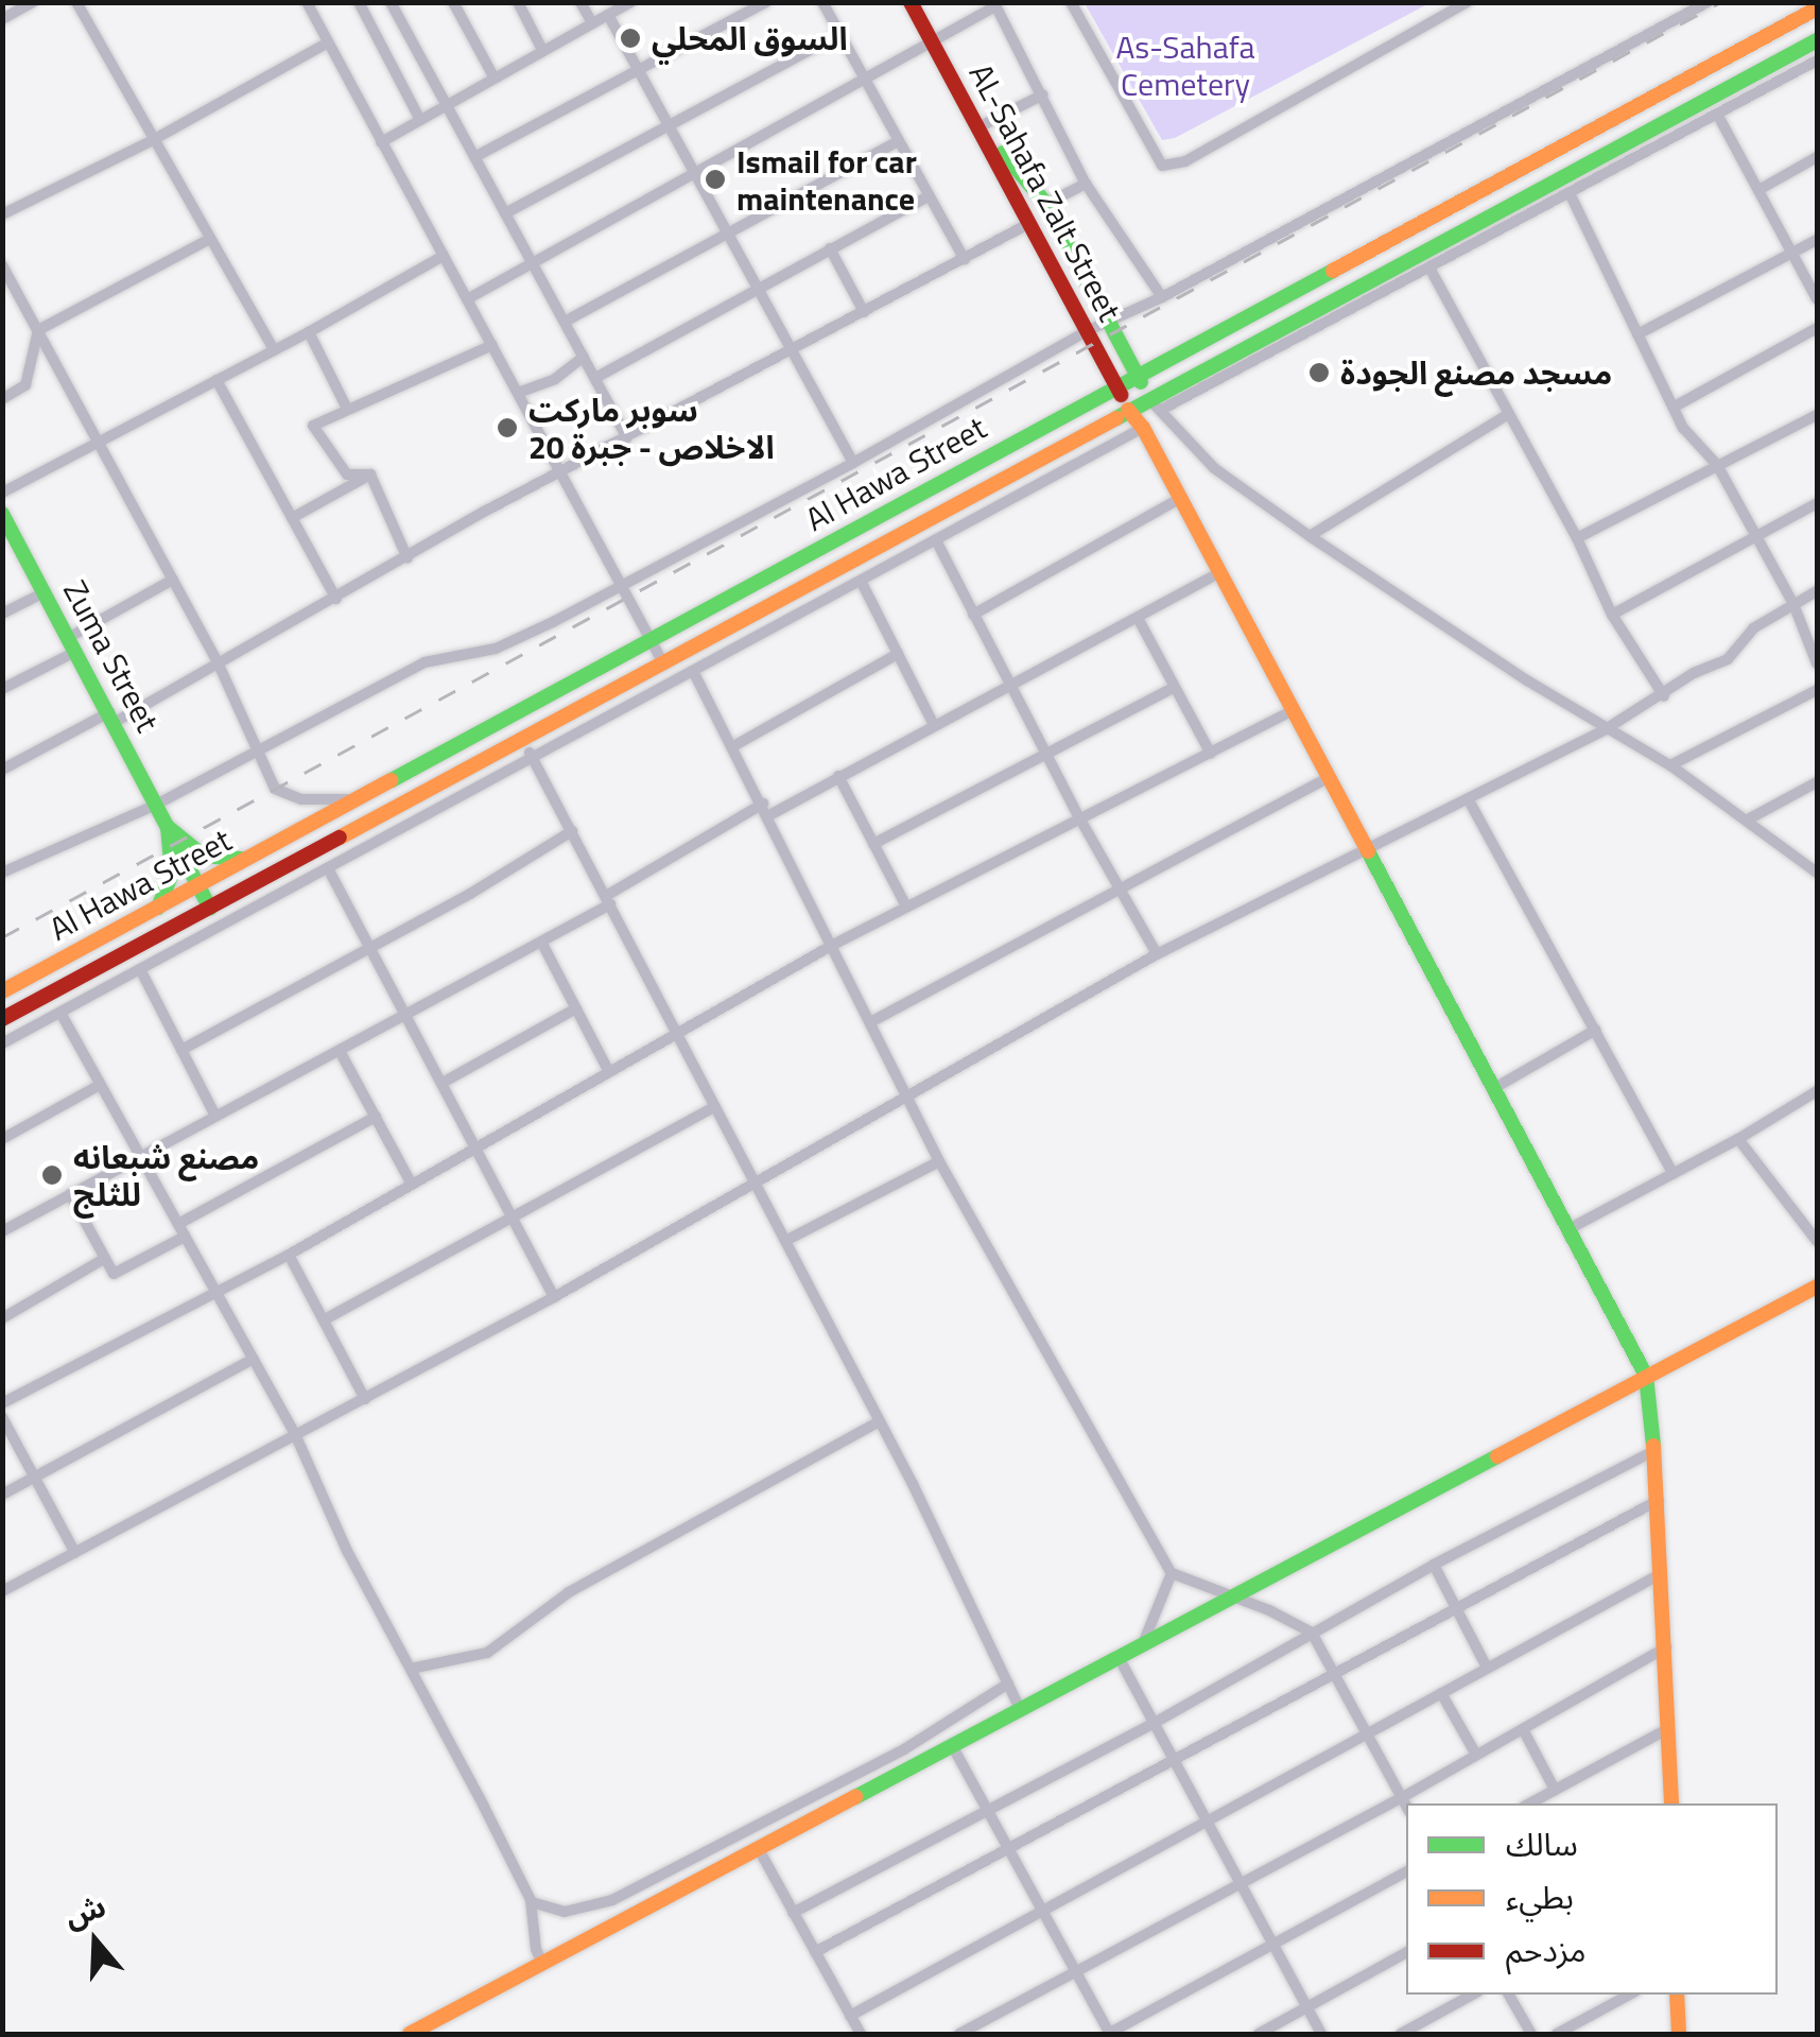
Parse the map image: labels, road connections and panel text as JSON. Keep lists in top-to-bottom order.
{
  "streets": {
    "main road": ["AL-Sahafa Zalt Street", "Al Hawa Street", "Zuma Street"]
  },
  "crossings": [
    ["AL-Sahafa Zalt Street", "Al Hawa Street"],
    ["Al Hawa Street", "Zuma Street"]
  ],
  "parks": ["As-Sahafa Cemetery"],
  "places": [
    "السوق المحلي",
    "Ismail for car maintenance",
    "مسجد مصنع الجودة",
    "سوبر ماركت الاخلاص - جبرة 20",
    "مصنع شبعانه للثلج"
  ],
  "legend": ["سالك", "بطيء", "مزدحم"],
  "north": "top"
}
